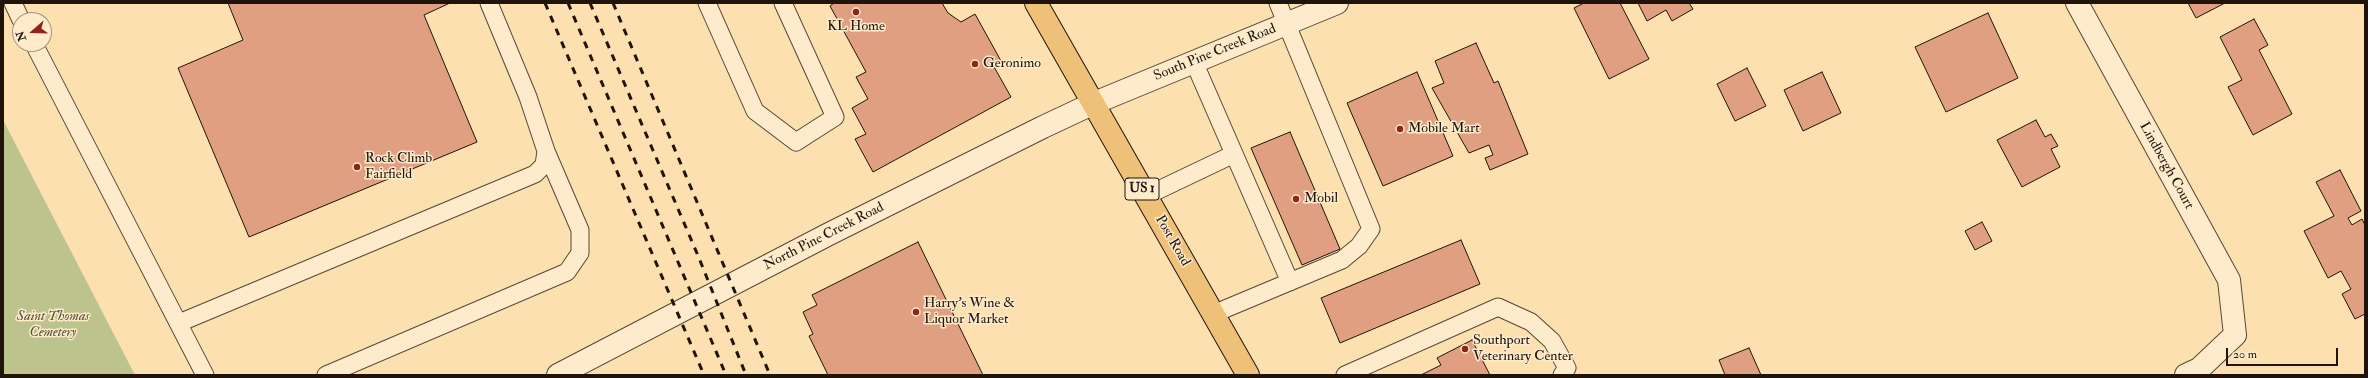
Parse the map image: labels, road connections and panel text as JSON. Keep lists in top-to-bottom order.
{
  "streets": {
    "main road": ["US 1", "Post Road"],
    "street": ["South Pine Creek Road", "Lindbergh Court", "North Pine Creek Road"]
  },
  "crossings": [
    ["South Pine Creek Road", "North Pine Creek Road"],
    ["South Pine Creek Road", "Post Road"],
    ["North Pine Creek Road", "Post Road"]
  ],
  "parks": ["Saint Thomas Cemetery"],
  "places": [
    "KL Home",
    "Geronimo",
    "Mobile Mart",
    "Rock Climb Fairfield",
    "Mobil",
    "Harry's Wine & Liquor Market",
    "Southport Veterinary Center"
  ],
  "scale_bar": "20 m",
  "north": "left"
}
